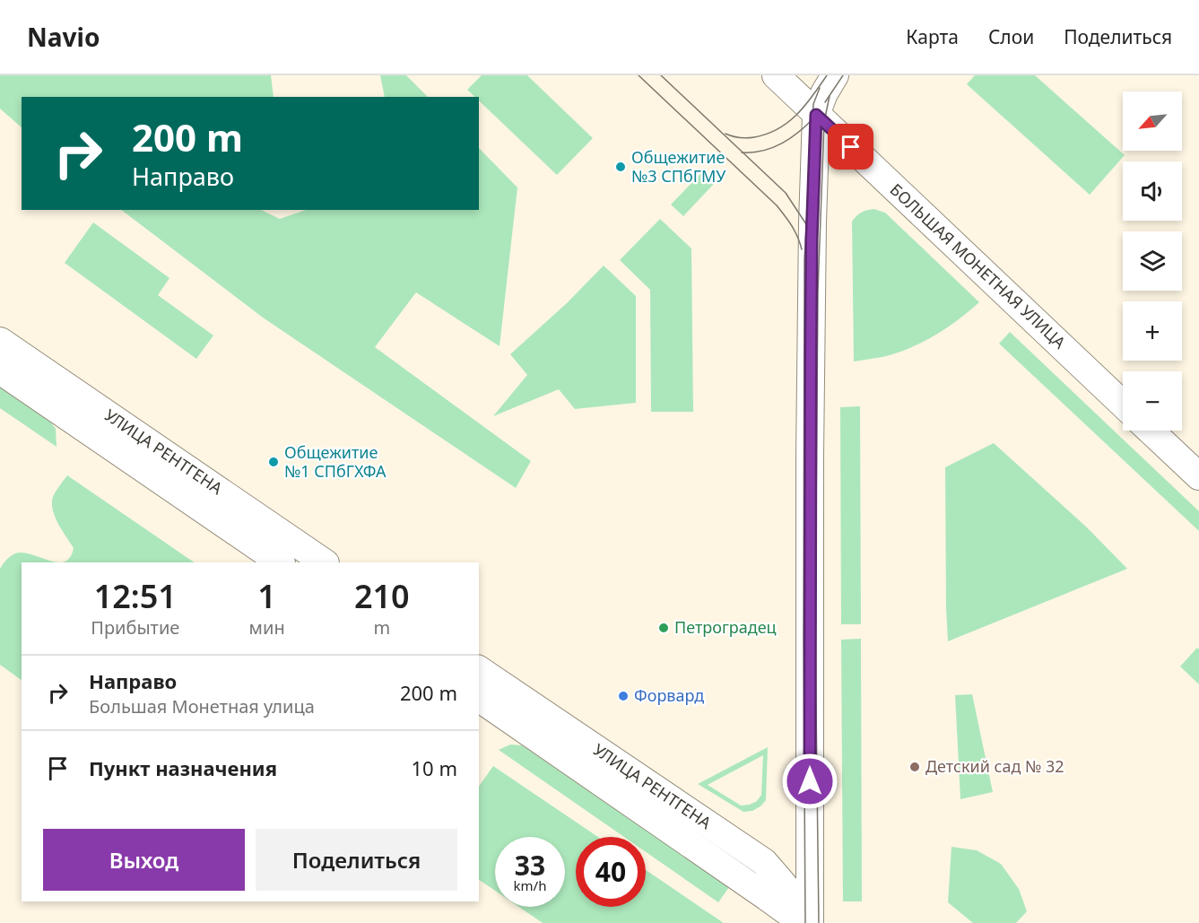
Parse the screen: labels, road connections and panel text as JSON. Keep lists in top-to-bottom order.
{
  "streets": {
    "street": ["БОЛЬШАЯ МОНЕТНАЯ УЛИЦА", "УЛИЦА РЕНТГЕНА"]
  },
  "places": [
    "Общежитие №3 СПбГМУ",
    "Общежитие №1 СПбГХФА",
    "Петроградец",
    "Форвард",
    "Детский сад № 32"
  ],
  "north": "bottom left",
  "page": {
    "header": "Navio",
    "nav": ["Карта", "Слои", "Поделиться"],
    "map_buttons": ["+", "−"],
    "turn": ["200 m", "Направо"],
    "eta": [
      "12:51",
      "Прибытие",
      "1",
      "мин",
      "210",
      "m"
    ],
    "list": [
      {
        "name": "Направо",
        "note": "Большая Монетная улица",
        "value": "200 m"
      },
      {
        "name": "Пункт назначения",
        "value": "10 m"
      }
    ],
    "buttons": ["Выход", "Поделиться"],
    "speed": "33 km/h",
    "limit": "40"
  }
}
